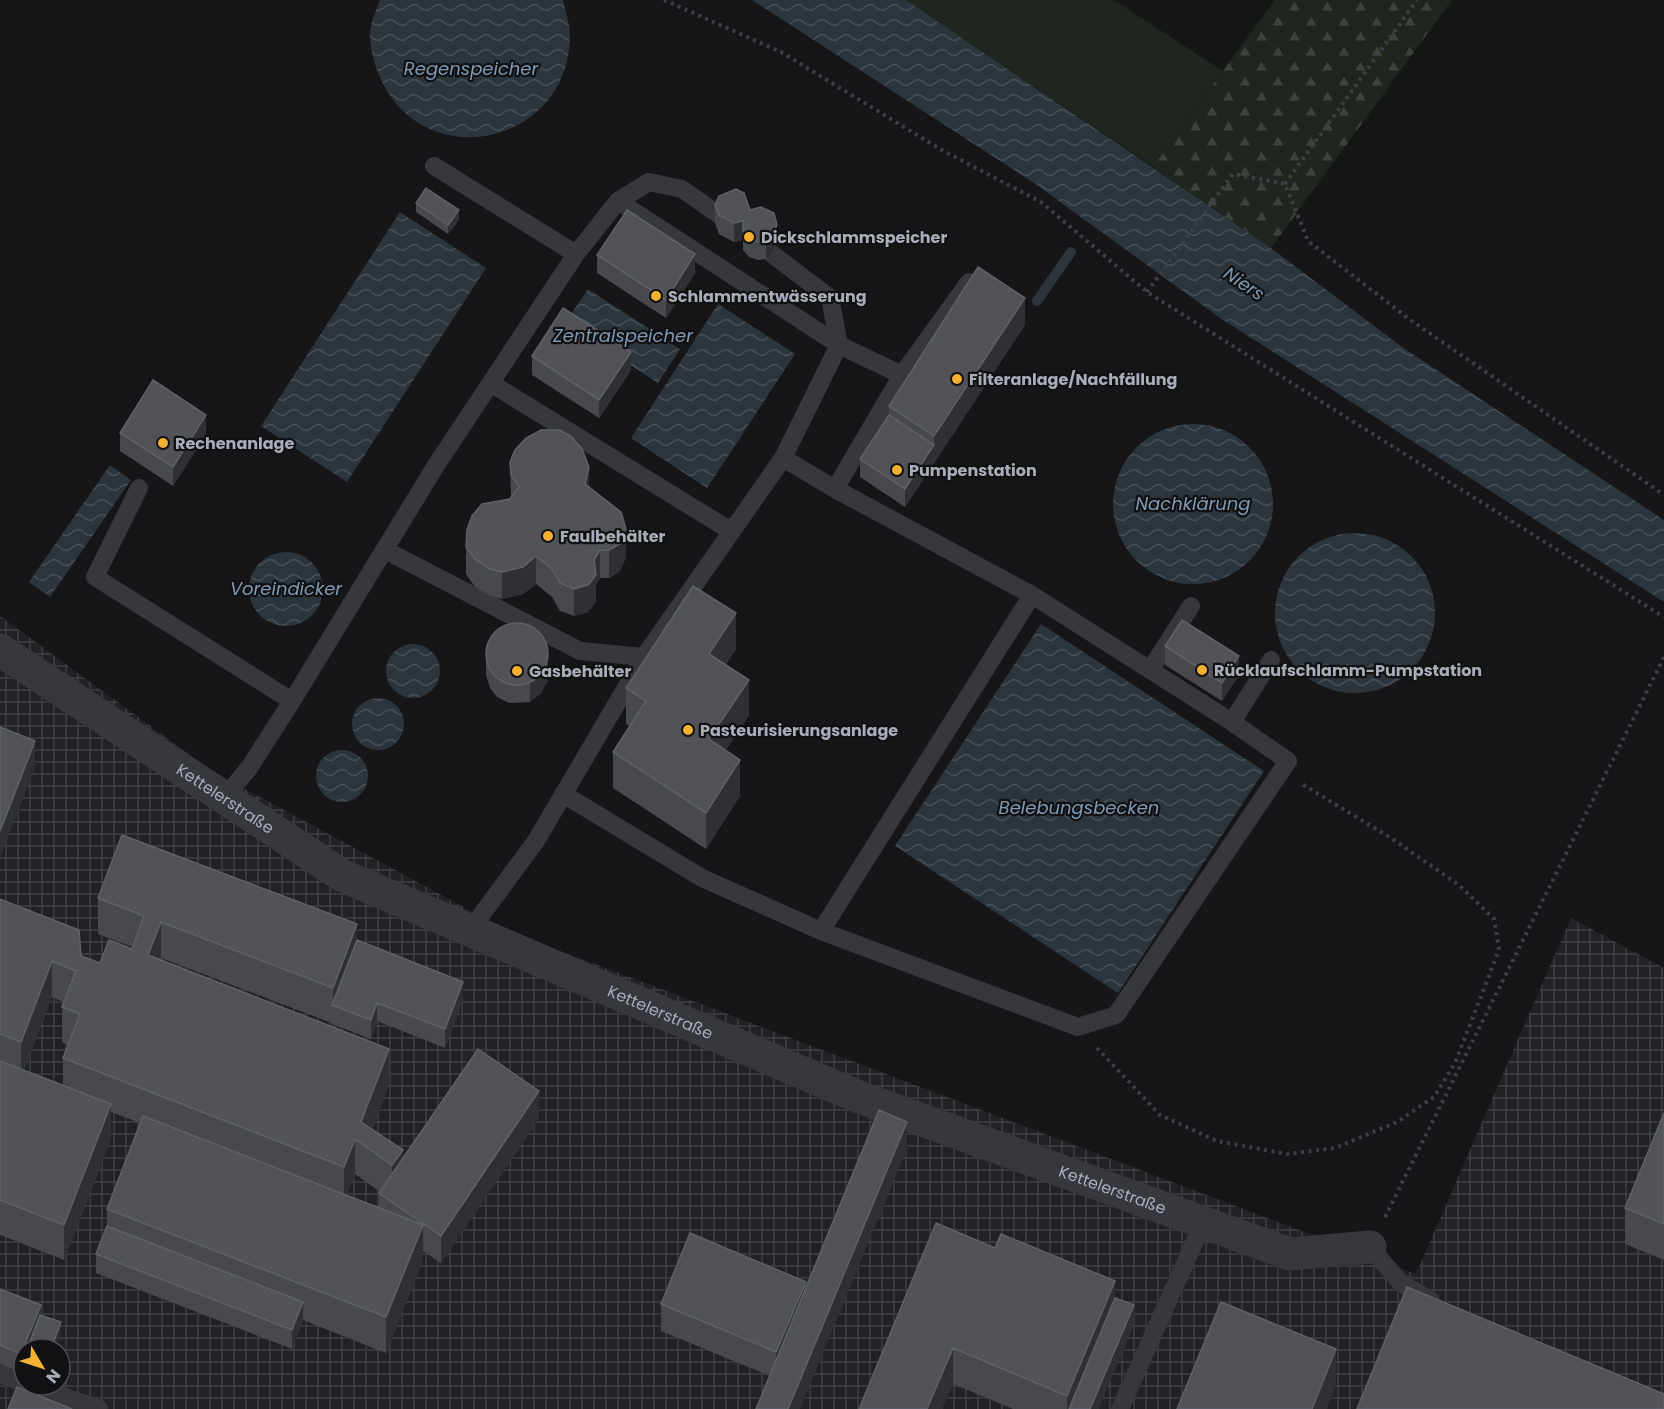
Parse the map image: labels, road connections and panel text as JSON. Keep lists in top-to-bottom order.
{
  "streets": {
    "street": ["Kettelerstraße"]
  },
  "water": [
    "Regenspeicher",
    "Niers",
    "Zentralspeicher",
    "Nachklärung",
    "Voreindicker",
    "Belebungsbecken"
  ],
  "places": [
    "Dickschlammspeicher",
    "Schlammentwässerung",
    "Filteranlage/Nachfällung",
    "Rechenanlage",
    "Pumpenstation",
    "Faulbehälter",
    "Rücklaufschlamm-Pumpstation",
    "Gasbehälter",
    "Pasteurisierungsanlage"
  ],
  "north": "bottom right"
}
